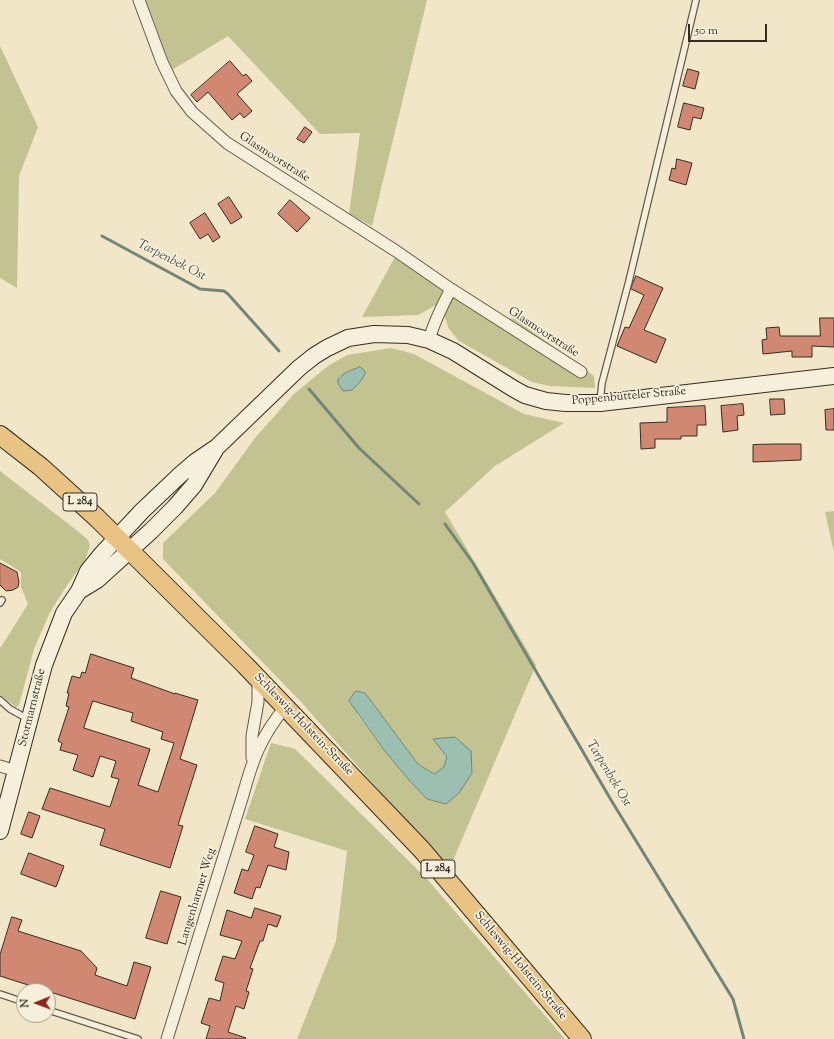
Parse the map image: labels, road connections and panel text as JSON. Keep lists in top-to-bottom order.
{
  "streets": {
    "main road": [
      "Poppenbütteler Straße",
      "L 284",
      "Stormarnstraße",
      "Schleswig-Holstein-Straße"
    ],
    "street": ["Glasmoorstraße", "Langenharmer Weg"]
  },
  "crossings": [
    ["Poppenbütteler Straße", "Stormarnstraße"],
    ["Poppenbütteler Straße", "Schleswig-Holstein-Straße"],
    ["Stormarnstraße", "Schleswig-Holstein-Straße"],
    ["Schleswig-Holstein-Straße", "Langenharmer Weg"]
  ],
  "water": ["Tarpenbek Ost"],
  "scale_bar": "50 m",
  "north": "left"
}
